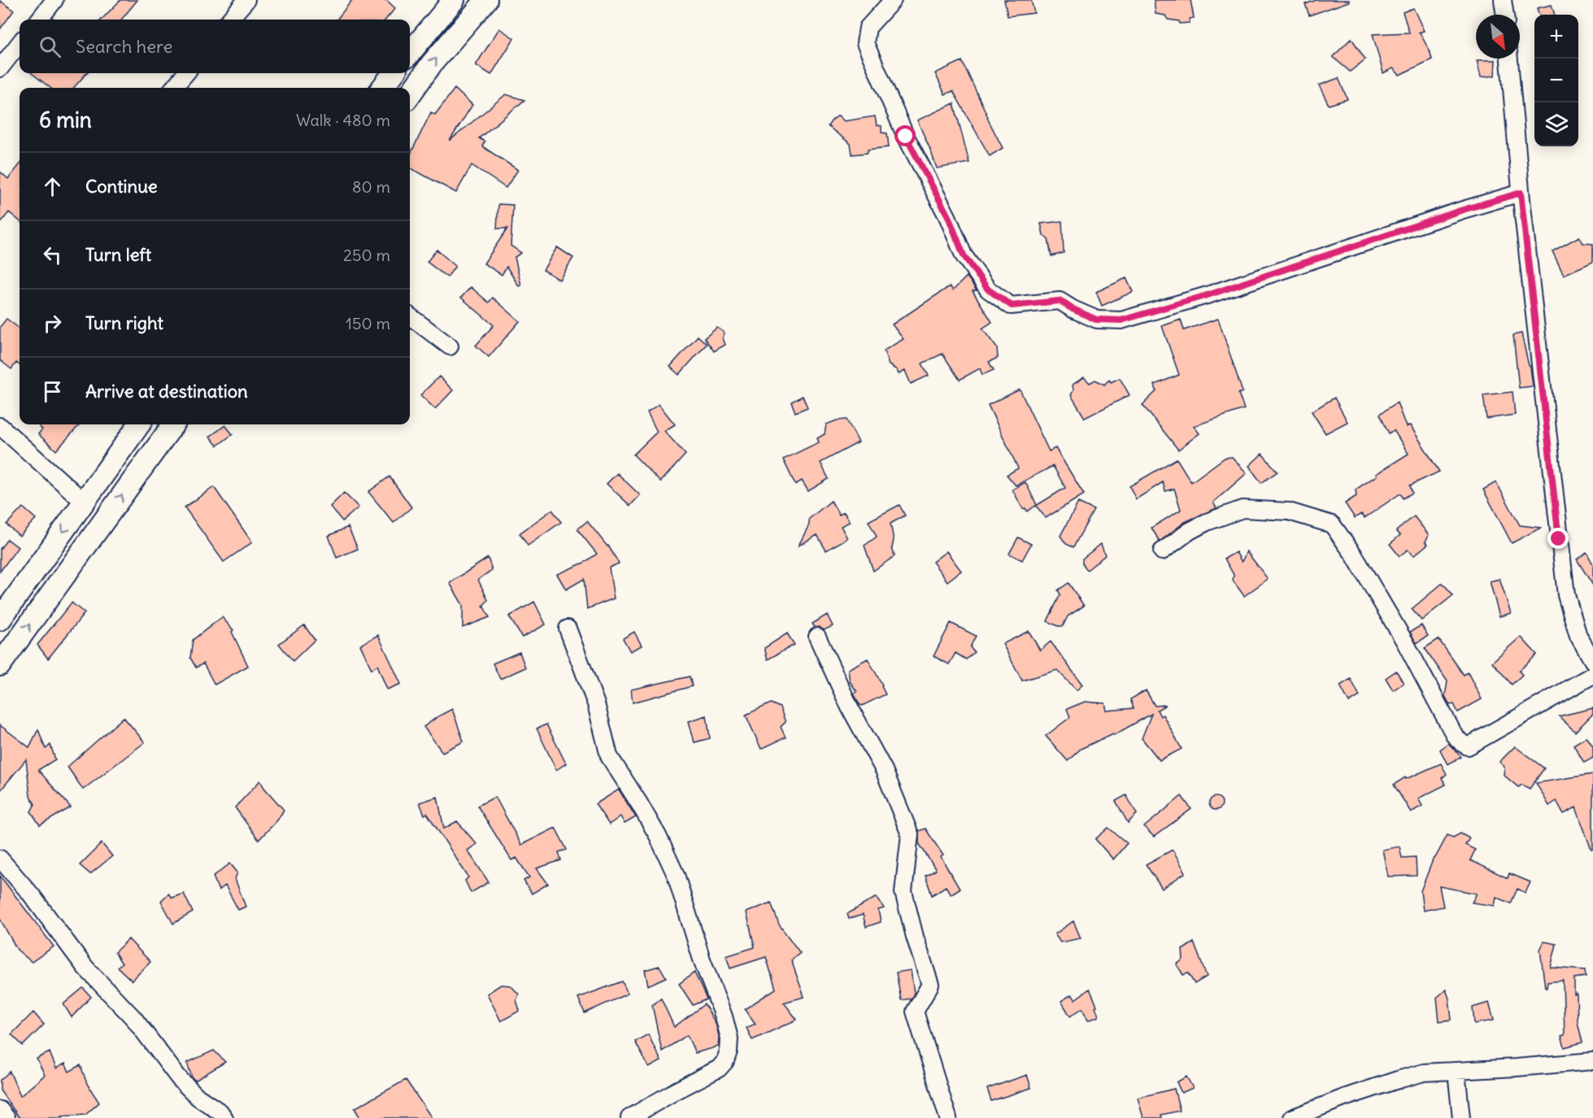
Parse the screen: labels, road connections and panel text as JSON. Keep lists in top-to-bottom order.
{
  "north": "bottom right",
  "page": {
    "map_buttons": ["+", "−"],
    "search": "Search here",
    "heading": ["6 min", "Walk · 480 m"],
    "list": [
      ["Continue", "80 m"],
      ["Turn left", "250 m"],
      ["Turn right", "150 m"],
      "Arrive at destination"
    ]
  }
}
